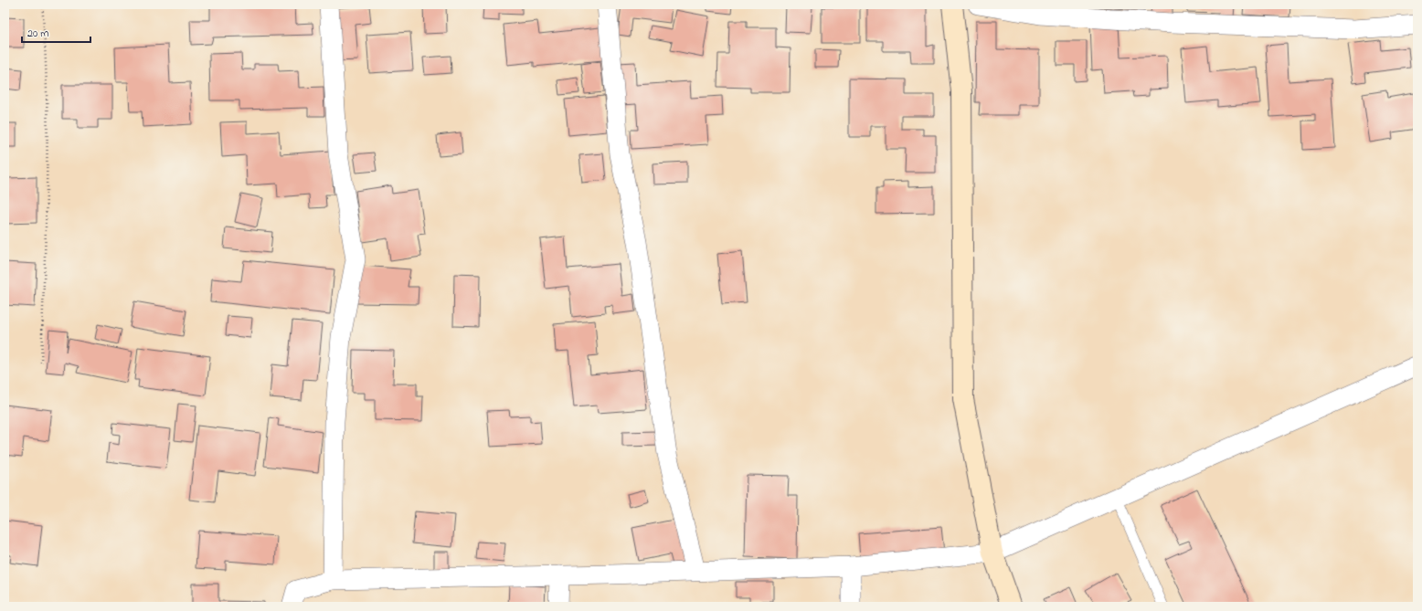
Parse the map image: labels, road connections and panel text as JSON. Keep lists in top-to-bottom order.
{
  "scale_bar": "20 m"
}
